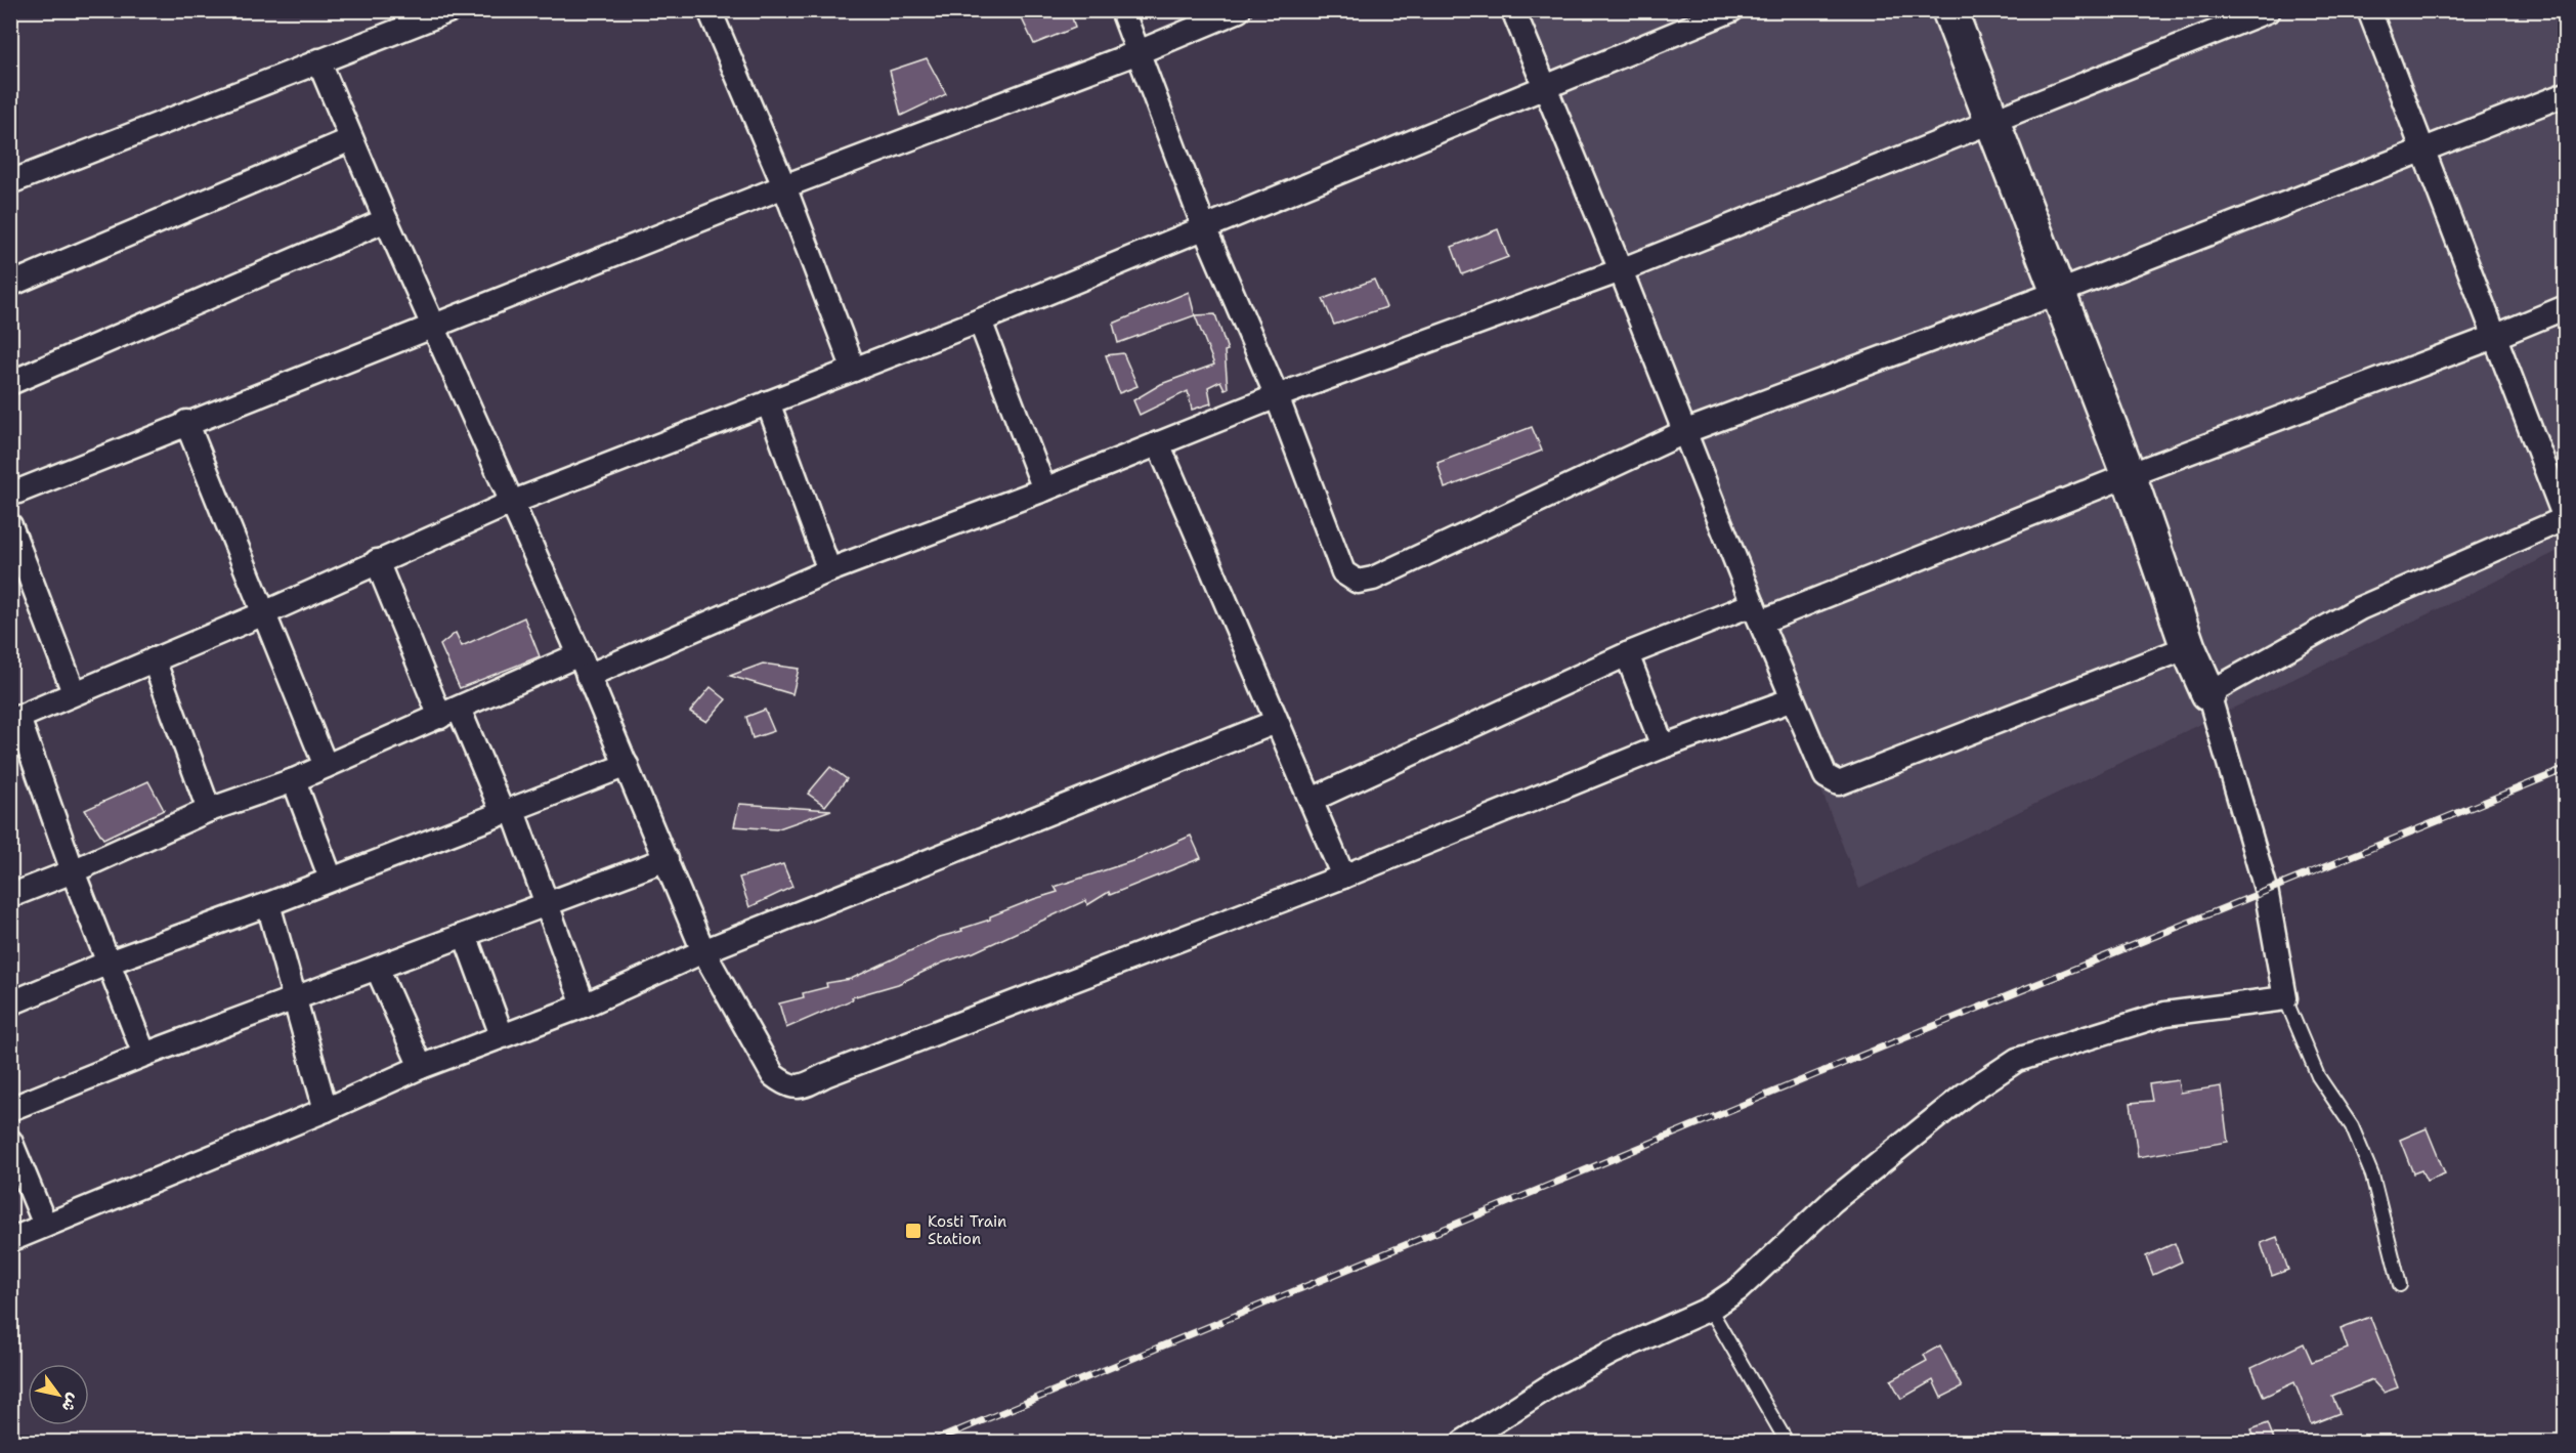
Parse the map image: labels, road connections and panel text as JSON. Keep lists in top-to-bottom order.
{
  "places": {
    "transit": ["Kosti Train Station"]
  },
  "north": "bottom right"
}
